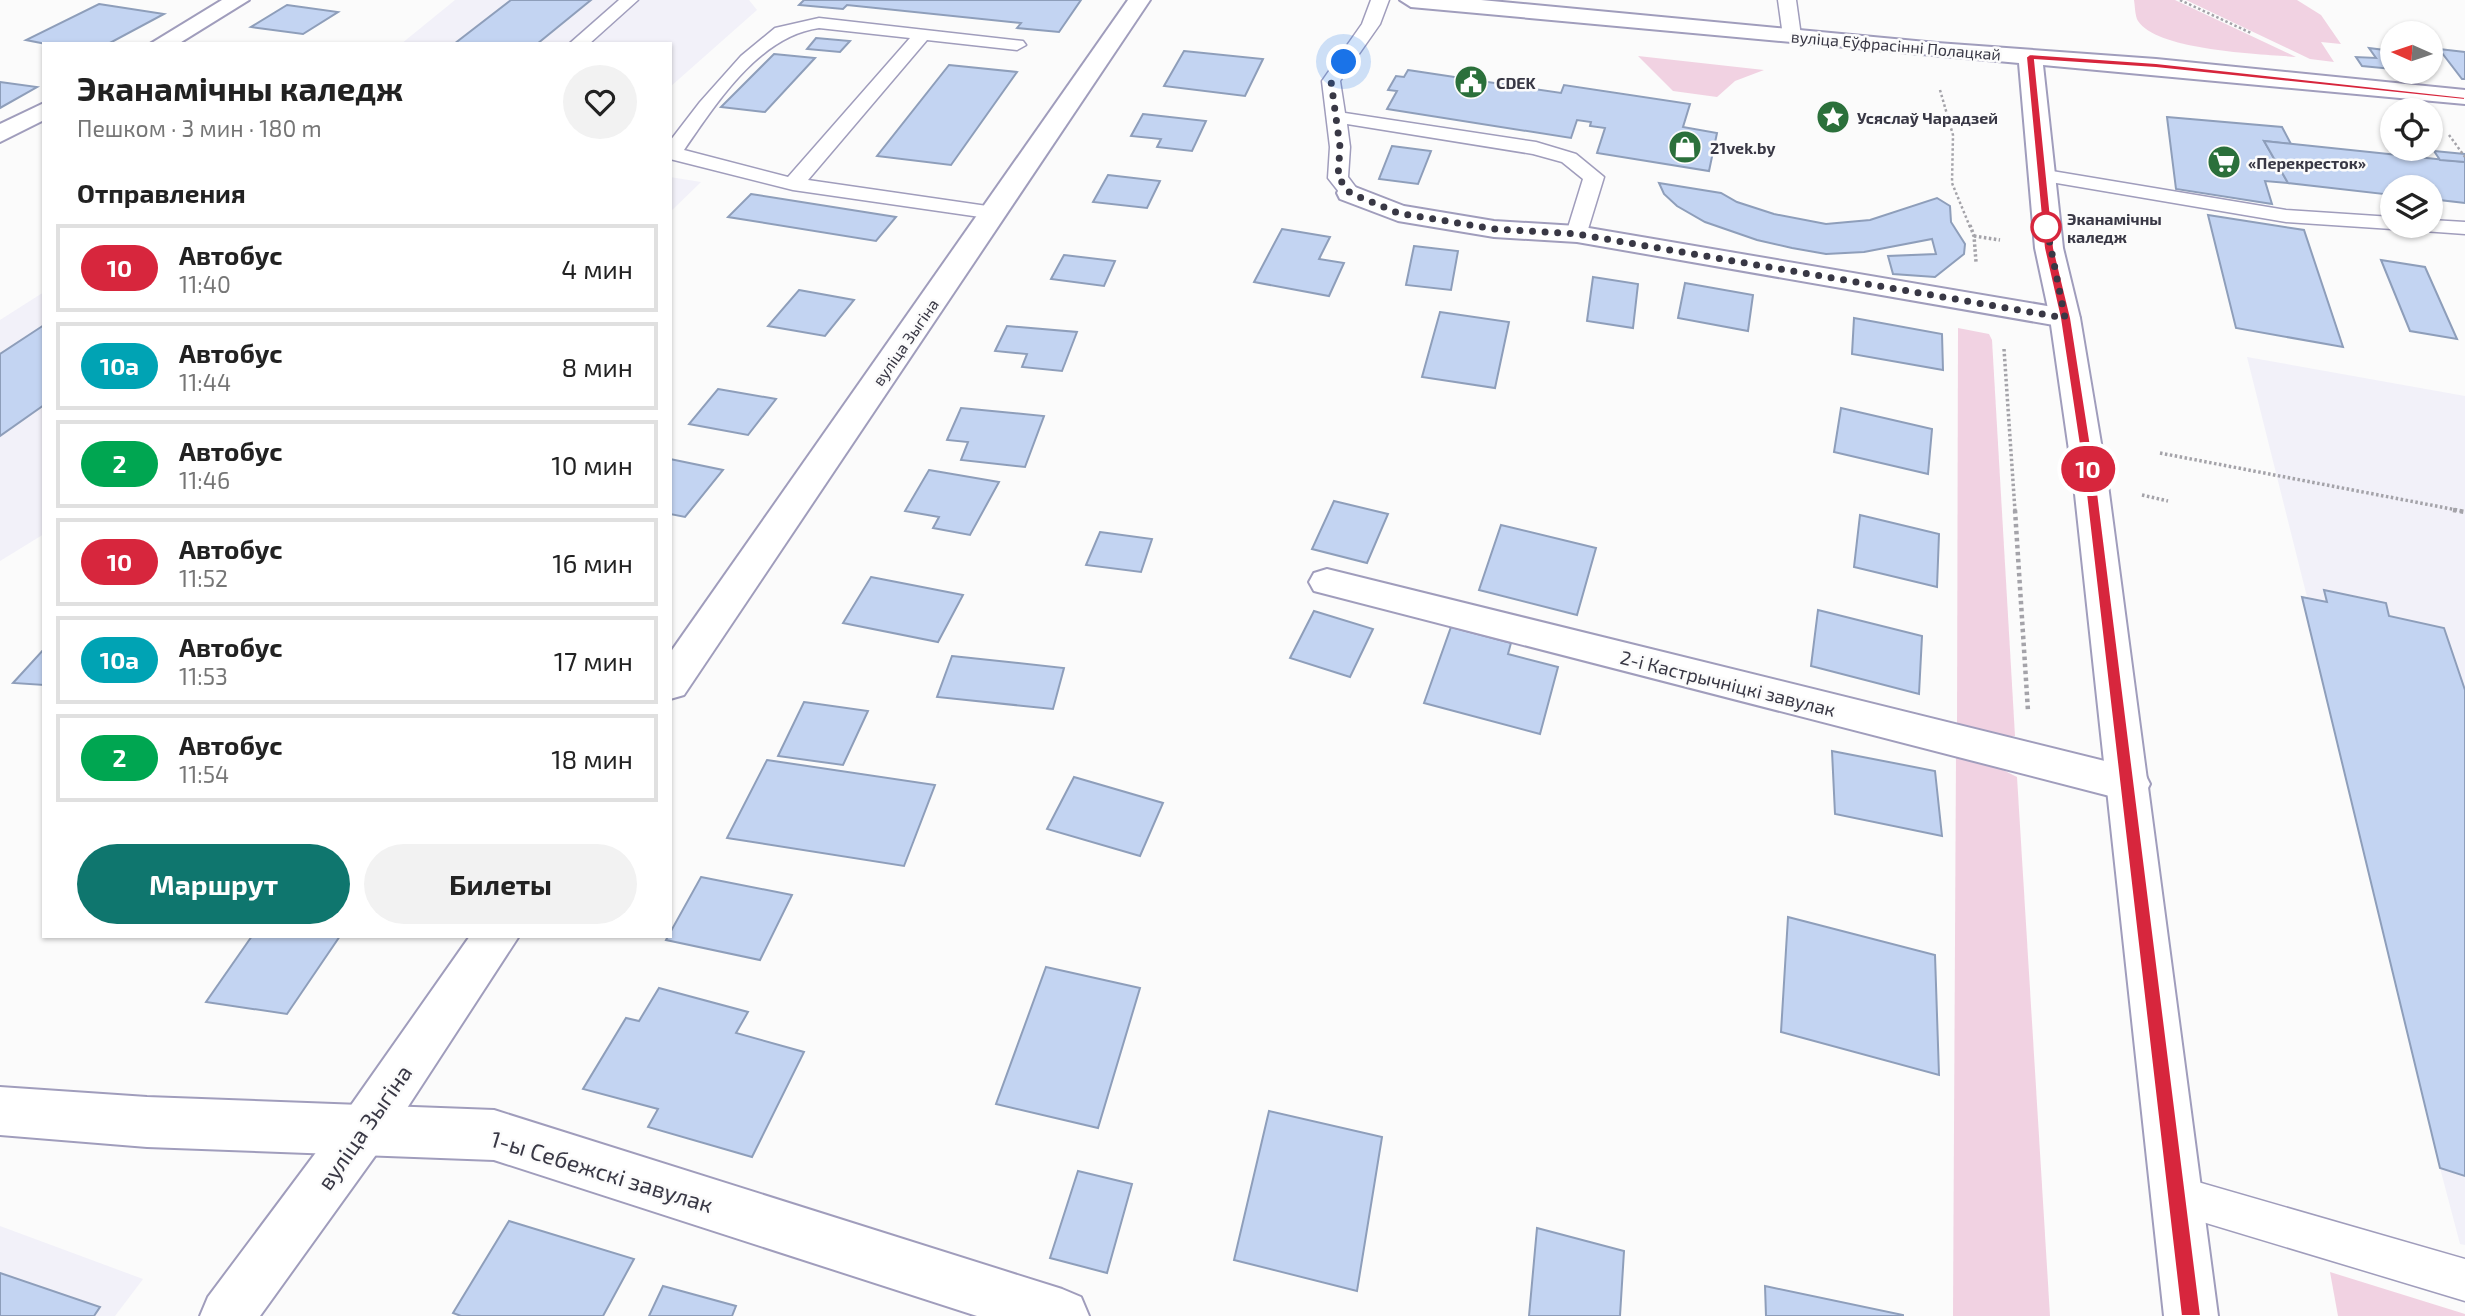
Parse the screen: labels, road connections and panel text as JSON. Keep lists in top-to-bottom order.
{
  "streets": {
    "street": [
      "вуліца Еўфрасінні Полацкай",
      "вуліца Зыгіна",
      "2-і Кастрычніцкі завулак",
      "1-ы Себежскі завулак"
    ]
  },
  "crossings": [
    ["вуліца Зыгіна", "1-ы Себежскі завулак"]
  ],
  "places": {
    "public building": ["CDEK"],
    "place": ["Усяслаў Чарадзей"],
    "shop": ["21vek.by"],
    "supermarket": ["«Перекресток»"],
    "other": ["Эканамічны каледж"]
  },
  "lines": ["bus line 10"],
  "north": "left",
  "page": {
    "on_map": "10",
    "heading": [
      ["Эканамічны каледж", "Пешком · 3 мин · 180 m"],
      "Отправления"
    ],
    "list": [
      {
        "mark": "10",
        "name": "Автобус",
        "note": "11:40",
        "value": "4 мин"
      },
      {
        "mark": "10а",
        "name": "Автобус",
        "note": "11:44",
        "value": "8 мин"
      },
      {
        "mark": "2",
        "name": "Автобус",
        "note": "11:46",
        "value": "10 мин"
      },
      {
        "mark": "10",
        "name": "Автобус",
        "note": "11:52",
        "value": "16 мин"
      },
      {
        "mark": "10а",
        "name": "Автобус",
        "note": "11:53",
        "value": "17 мин"
      },
      {
        "mark": "2",
        "name": "Автобус",
        "note": "11:54",
        "value": "18 мин"
      }
    ],
    "buttons": ["Маршрут", "Билеты"]
  }
}
